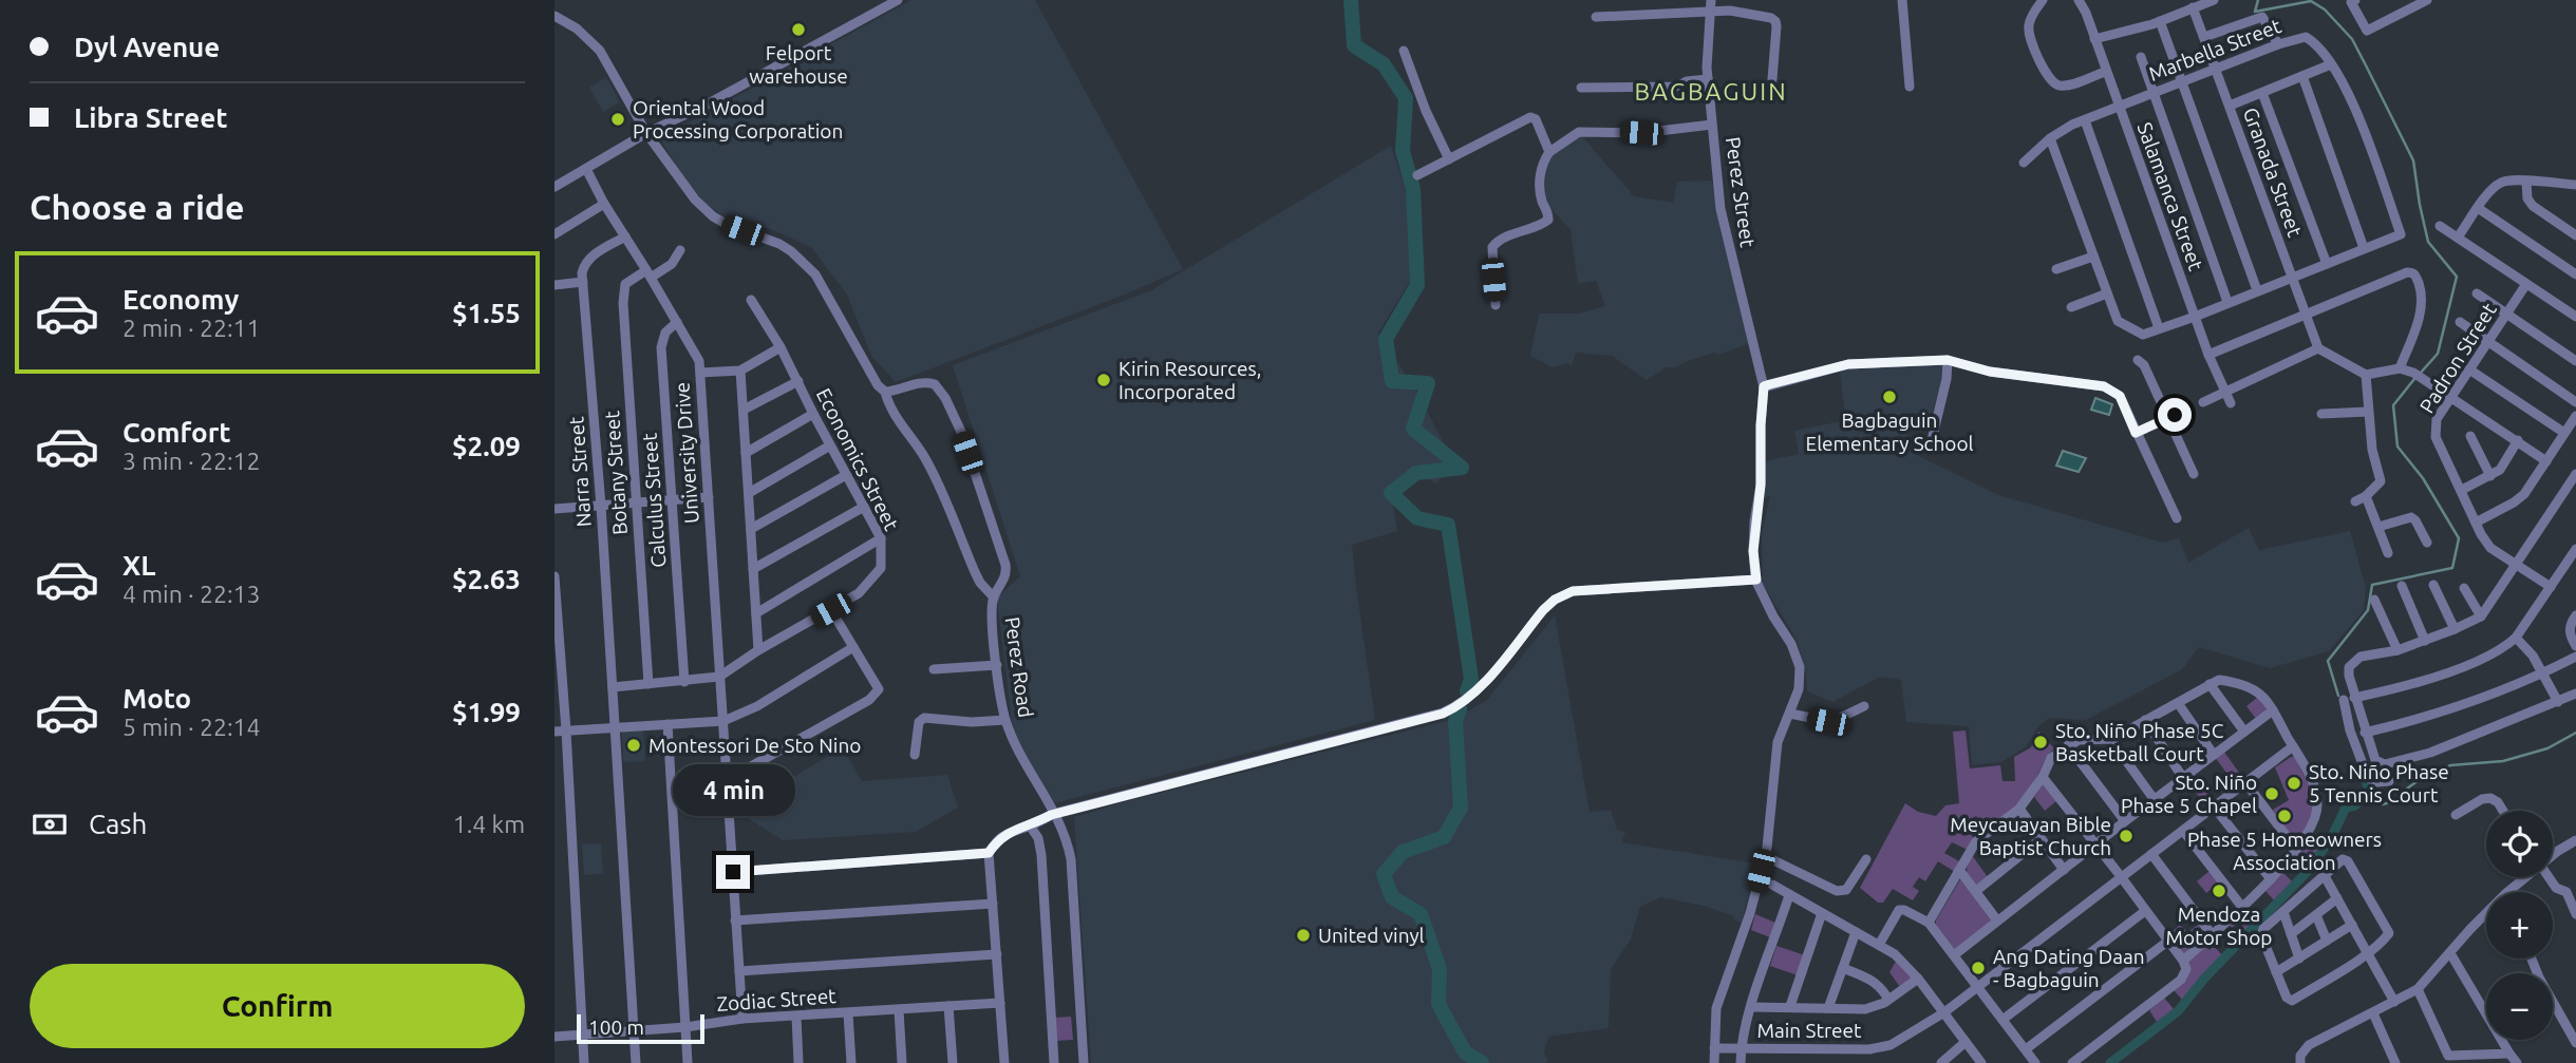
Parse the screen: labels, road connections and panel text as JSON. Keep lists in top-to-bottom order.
{
  "streets": {
    "street": [
      "Marbella Street",
      "Granada Street",
      "Perez Street",
      "Salamanca Street",
      "Padron Street",
      "University Drive",
      "Economics Street",
      "Narra Street",
      "Botany Street",
      "Calculus Street",
      "Perez Road",
      "Zodiac Street",
      "Main Street"
    ]
  },
  "crossings": [
    ["Marbella Street", "Granada Street"],
    ["Marbella Street", "Salamanca Street"],
    ["University Drive", "Economics Street"],
    ["University Drive", "Botany Street"],
    ["University Drive", "Calculus Street"],
    ["University Drive", "Zodiac Street"],
    ["Economics Street", "Narra Street"],
    ["Economics Street", "Botany Street"],
    ["Economics Street", "Calculus Street"],
    ["Narra Street", "Zodiac Street"]
  ],
  "districts": ["BAGBAGUIN"],
  "places": [
    "Felport warehouse",
    "Oriental Wood Processing Corporation",
    "Kirin Resources, Incorporated",
    "Bagbaguin Elementary School",
    "Sto. Niño Phase 5C Basketball Court",
    "Montessori De Sto Nino",
    "Sto. Niño Phase 5 Tennis Court",
    "Sto. Niño Phase 5 Chapel",
    "Phase 5 Homeowners Association",
    "Meycauayan Bible Baptist Church",
    "Mendoza Motor Shop",
    "United vinyl",
    "Ang Dating Daan - Bagbaguin"
  ],
  "scale_bar": "100 m",
  "page": {
    "banner": ["Dyl Avenue", "Libra Street"],
    "heading": "Choose a ride",
    "list": [
      {
        "name": "Economy",
        "note": "2 min · 22:11",
        "value": "$1.55"
      },
      {
        "name": "Comfort",
        "note": "3 min · 22:12",
        "value": "$2.09"
      },
      {
        "name": "XL",
        "note": "4 min · 22:13",
        "value": "$2.63"
      },
      {
        "name": "Moto",
        "note": "5 min · 22:14",
        "value": "$1.99"
      }
    ],
    "bubble": "4 min",
    "pay": ["Cash", "1.4 km"],
    "map_buttons": ["+", "−"],
    "buttons": "Confirm",
    "scale": "100 m"
  }
}
